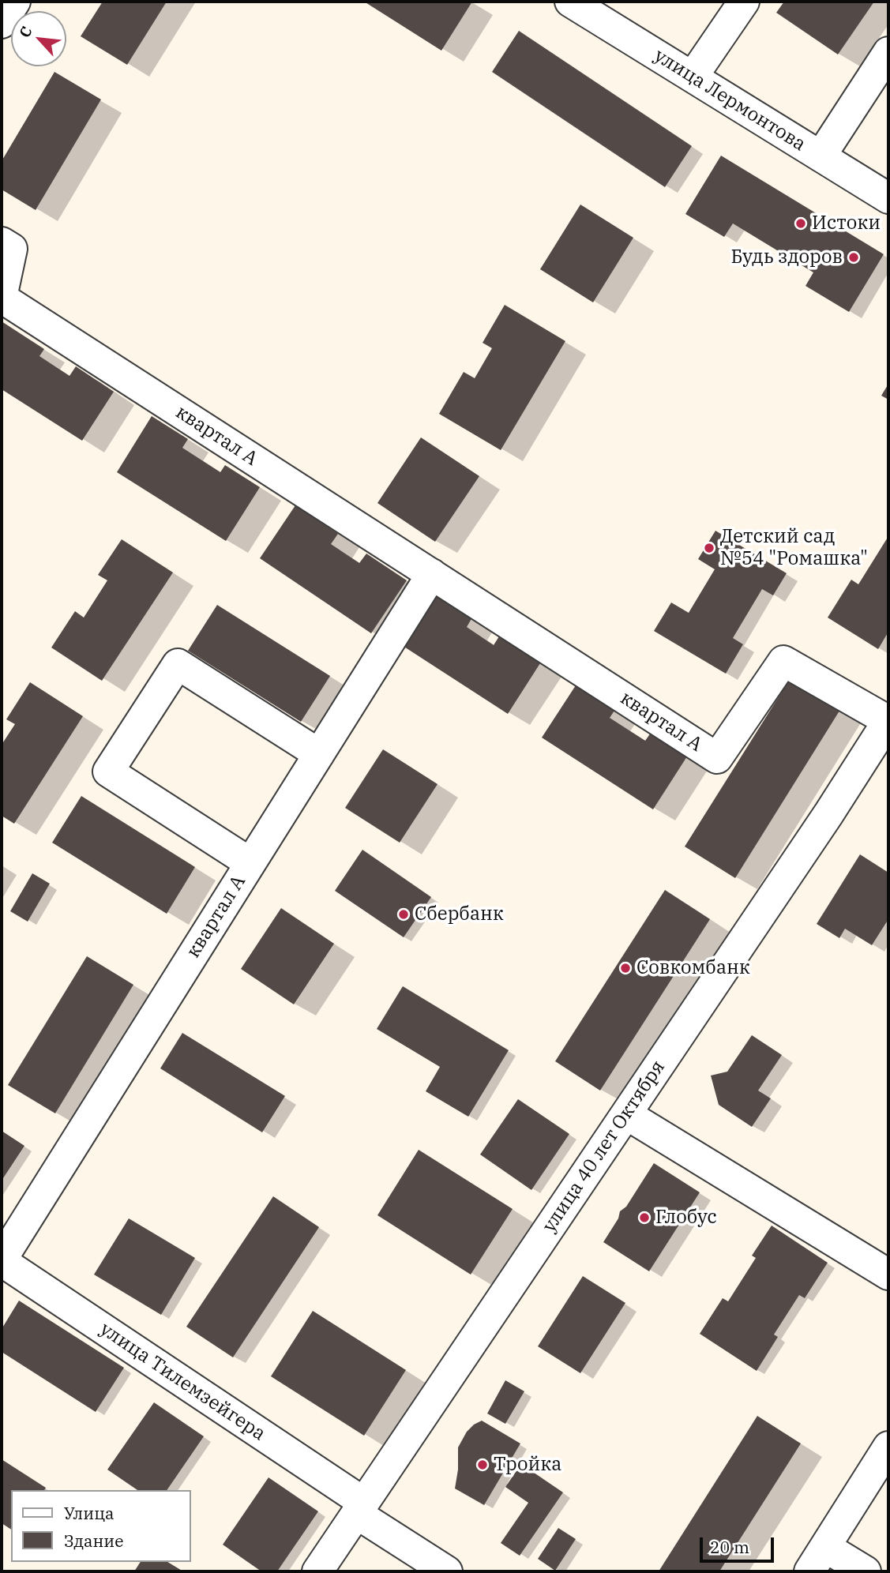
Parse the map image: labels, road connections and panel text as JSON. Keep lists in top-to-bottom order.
{
  "streets": {
    "street": [
      "улица Лермонтова",
      "квартал А",
      "улица 40 лет Октября",
      "улица Тилемзейгера"
    ]
  },
  "crossings": [
    ["квартал А", "улица 40 лет Октября"],
    ["квартал А", "улица Тилемзейгера"],
    ["улица 40 лет Октября", "улица Тилемзейгера"]
  ],
  "places": [
    "Истоки",
    "Будь здоров",
    "Детский сад №54 \"Ромашка\"",
    "Сбербанк",
    "Совкомбанк",
    "Глобус",
    "Тройка"
  ],
  "legend": ["Улица", "Здание"],
  "scale_bar": "20 m",
  "north": "top left"
}
